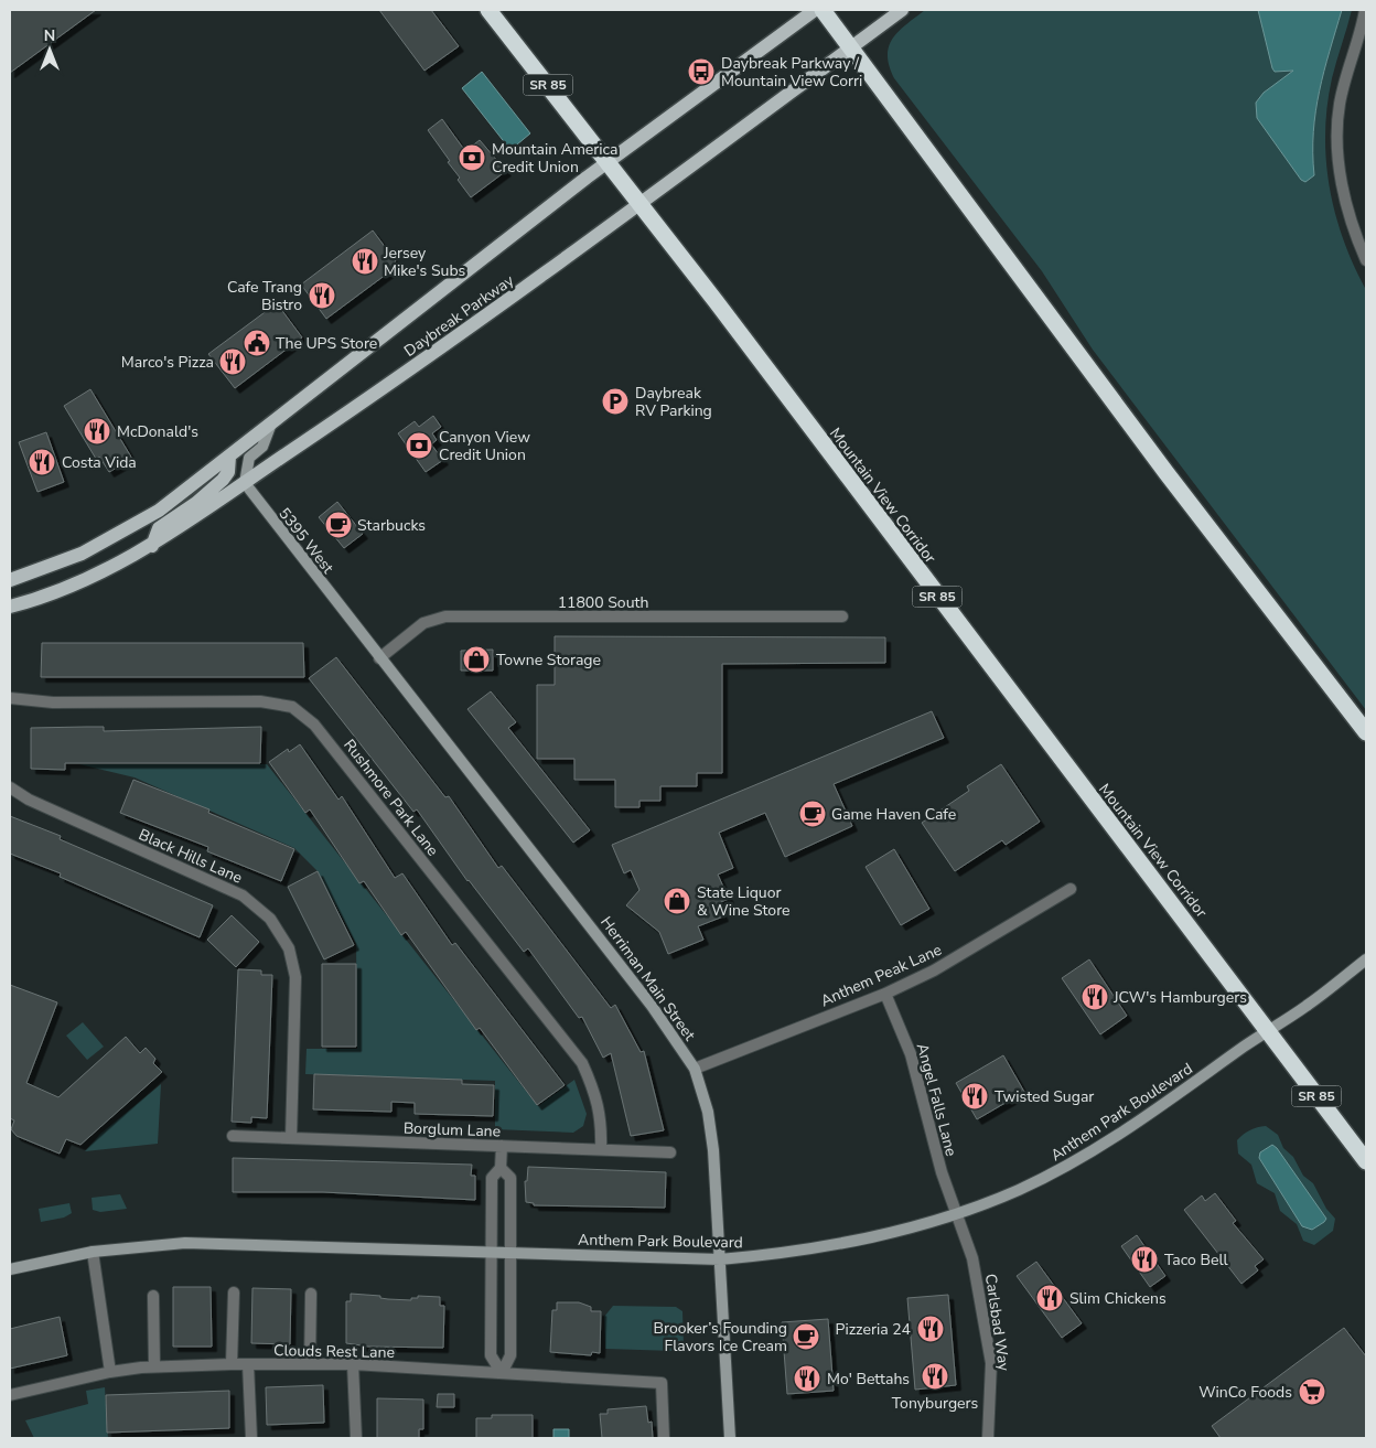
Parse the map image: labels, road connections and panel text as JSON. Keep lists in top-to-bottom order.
{
  "streets": {
    "highway": ["SR 85", "Mountain View Corridor"],
    "main road": [
      "Daybreak Parkway",
      "5395 West",
      "Herriman Main Street",
      "Anthem Park Boulevard"
    ],
    "street": [
      "11800 South",
      "Rushmore Park Lane",
      "Black Hills Lane",
      "Anthem Peak Lane",
      "Angel Falls Lane",
      "Borglum Lane",
      "Carlsbad Way",
      "Clouds Rest Lane"
    ]
  },
  "crossings": [
    ["Daybreak Parkway", "Mountain View Corridor"],
    ["Daybreak Parkway", "5395 West"],
    ["Mountain View Corridor", "Anthem Park Boulevard"],
    ["5395 West", "Herriman Main Street"],
    ["11800 South", "Herriman Main Street"],
    ["Rushmore Park Lane", "Borglum Lane"],
    ["Black Hills Lane", "Borglum Lane"],
    ["Anthem Peak Lane", "Herriman Main Street"],
    ["Anthem Peak Lane", "Angel Falls Lane"],
    ["Herriman Main Street", "Anthem Park Boulevard"],
    ["Angel Falls Lane", "Anthem Park Boulevard"],
    ["Angel Falls Lane", "Carlsbad Way"],
    ["Anthem Park Boulevard", "Carlsbad Way"]
  ],
  "places": {
    "bus stop": ["Daybreak Parkway / Mountain View Corri"],
    "bank": ["Mountain America Credit Union", "Canyon View Credit Union"],
    "restaurant": [
      "Jersey Mike's Subs",
      "Cafe Trang Bistro",
      "Marco's Pizza",
      "McDonald's",
      "Costa Vida",
      "JCW's Hamburgers",
      "Twisted Sugar",
      "Taco Bell",
      "Slim Chickens",
      "Pizzeria 24",
      "Tonyburgers",
      "Mo' Bettahs"
    ],
    "public building": ["The UPS Store"],
    "parking": ["Daybreak RV Parking"],
    "cafe": ["Starbucks", "Game Haven Cafe", "Brooker’s Founding Flavors Ice Cream"],
    "shop": ["Towne Storage", "State Liquor & Wine Store"],
    "supermarket": ["WinCo Foods"]
  },
  "north": "top"
}
